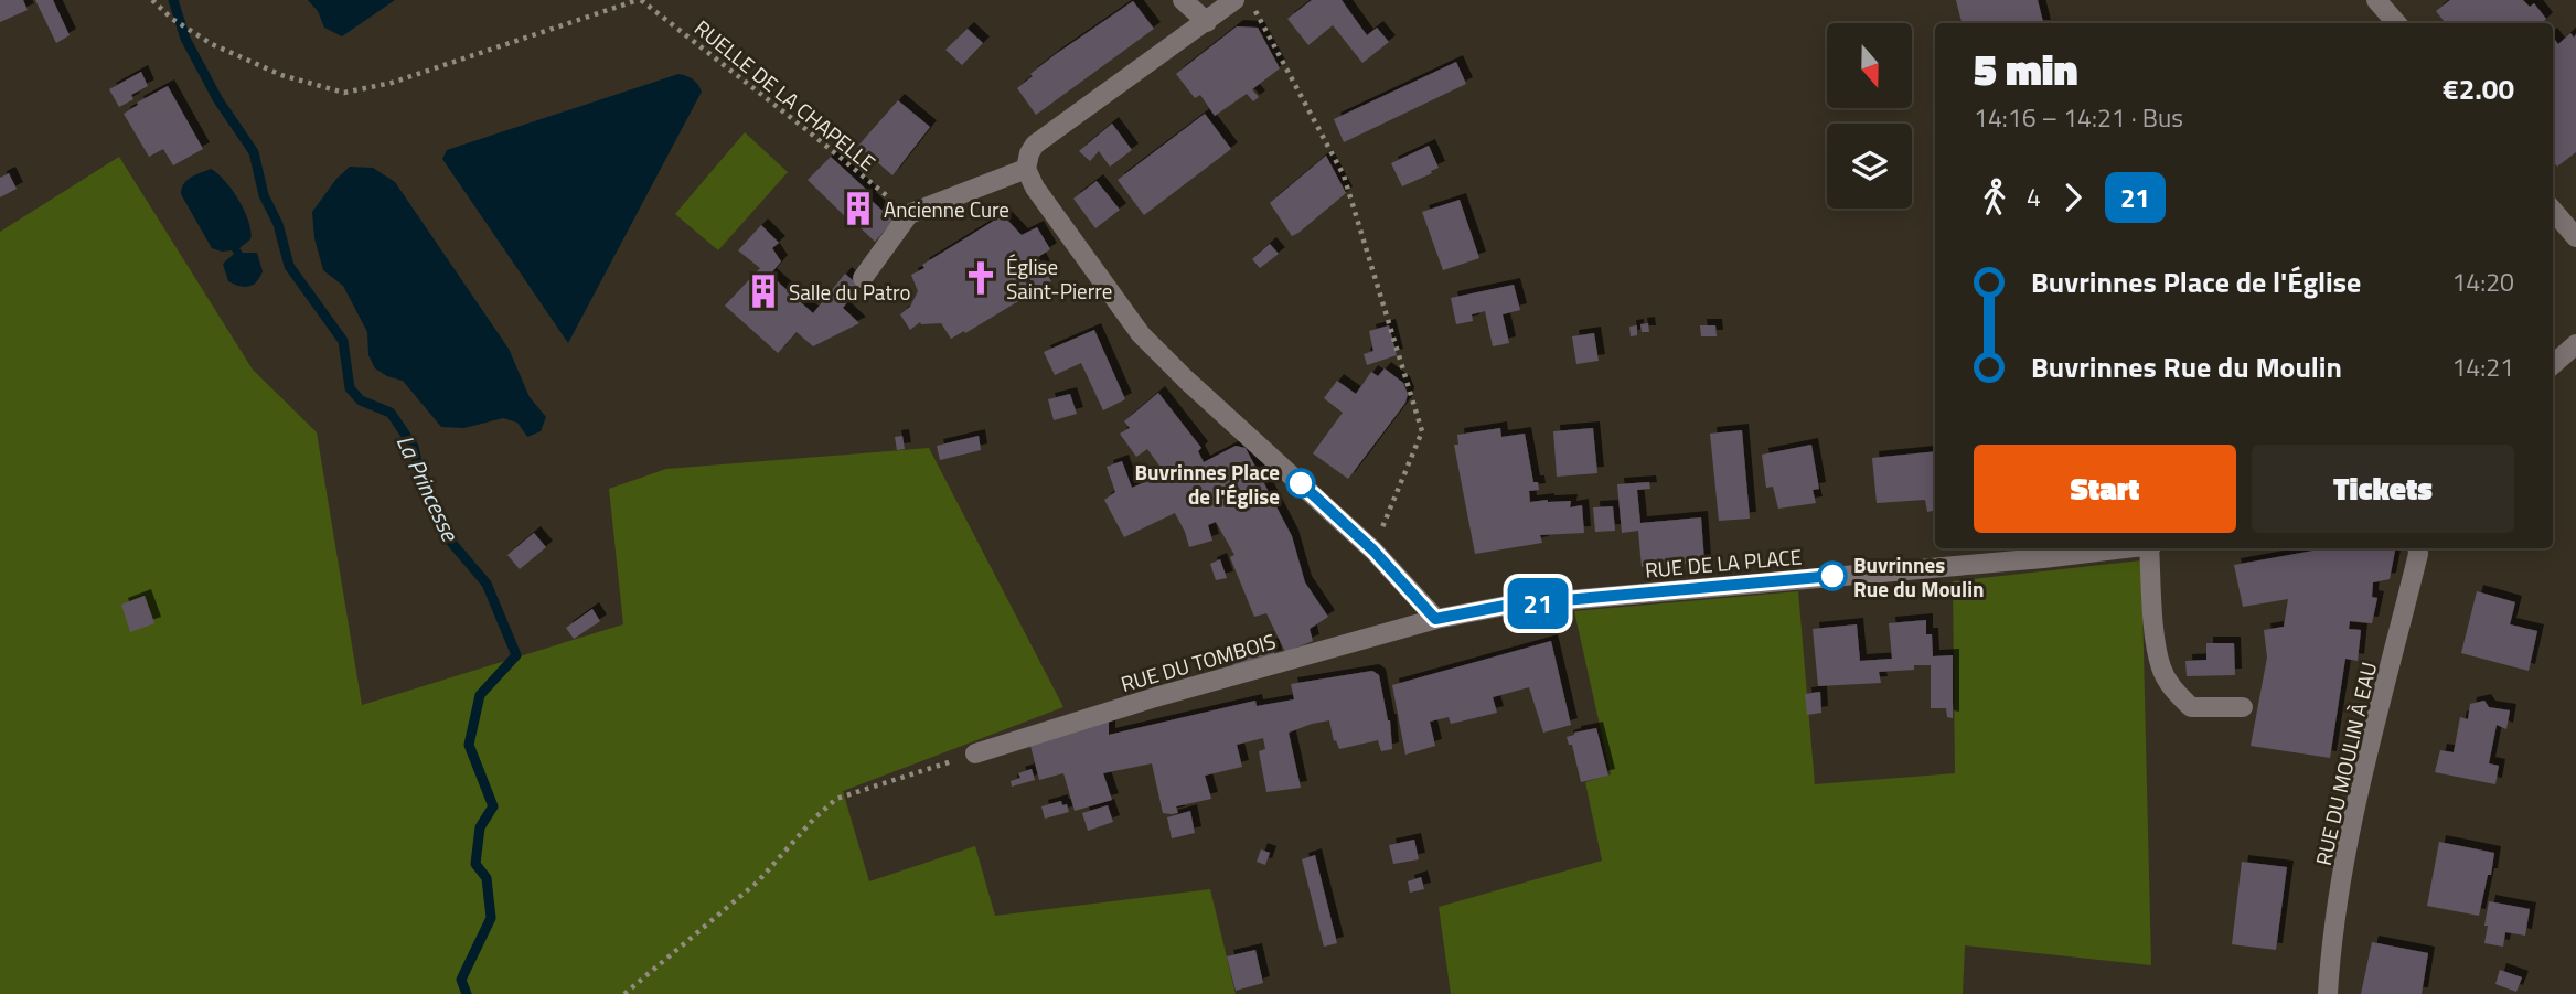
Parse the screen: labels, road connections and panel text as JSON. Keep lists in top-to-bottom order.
{
  "streets": {
    "street": ["RUE DE LA PLACE", "RUE DU TOMBOIS", "RUE DU MOULIN À EAU"],
    "path": ["RUELLE DE LA CHAPELLE"]
  },
  "crossings": [
    ["RUE DE LA PLACE", "RUE DU TOMBOIS"]
  ],
  "water": ["La Princesse"],
  "places": {
    "building": ["Ancienne Cure", "Salle du Patro"],
    "church": ["Église Saint-Pierre"],
    "other": ["Buvrinnes Place de l'Église", "Buvrinnes Rue du Moulin"]
  },
  "lines": ["bus line 21"],
  "north": "bottom",
  "page": {
    "on_map": "21",
    "heading": ["5 min", "14:16 – 14:21 · Bus", "€2.00"],
    "legs": ["4", "21"],
    "list": [
      {
        "name": "Buvrinnes Place de l'Église",
        "value": "14:20"
      },
      {
        "name": "Buvrinnes Rue du Moulin",
        "value": "14:21"
      }
    ],
    "buttons": ["Start", "Tickets"]
  }
}
